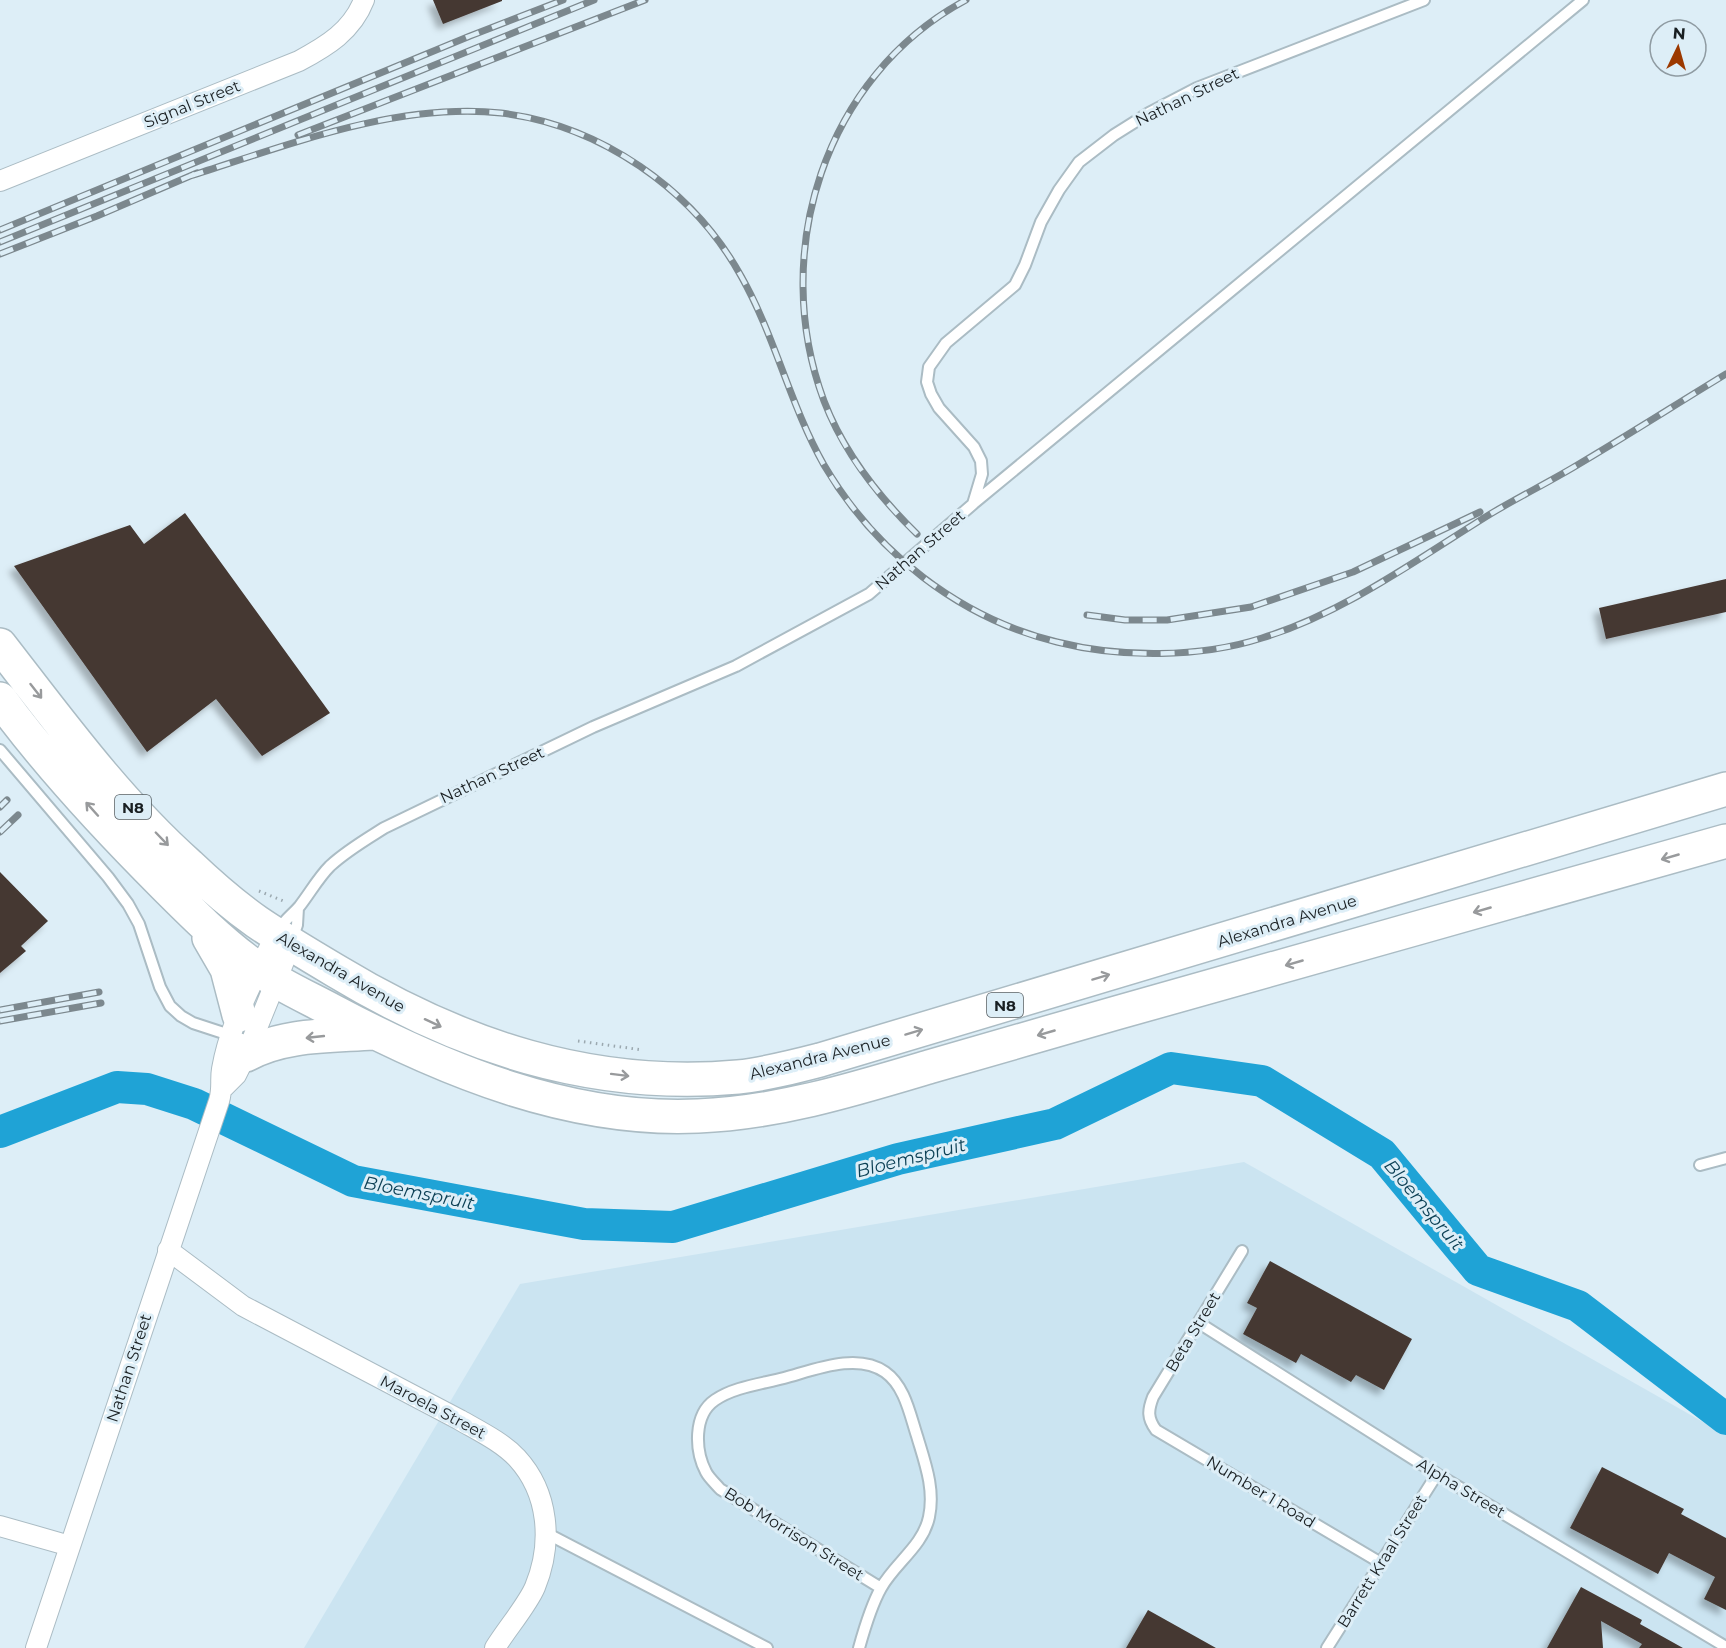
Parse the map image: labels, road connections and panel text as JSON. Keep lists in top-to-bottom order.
{
  "streets": {
    "highway": ["N8", "Alexandra Avenue"],
    "street": ["Nathan Street", "Signal Street", "Maroela Street"],
    "lane": [
      "Beta Street",
      "Alpha Street",
      "Number 1 Road",
      "Bob Morrison Street",
      "Barrett Kraal Street"
    ]
  },
  "crossings": [
    ["Nathan Street", "N8"],
    ["Nathan Street", "Alexandra Avenue"],
    ["Nathan Street", "Maroela Street"],
    ["Beta Street", "Alpha Street"],
    ["Beta Street", "Number 1 Road"],
    ["Alpha Street", "Barrett Kraal Street"],
    ["Number 1 Road", "Barrett Kraal Street"]
  ],
  "water": ["Bloemspruit"],
  "north": "top"
}
